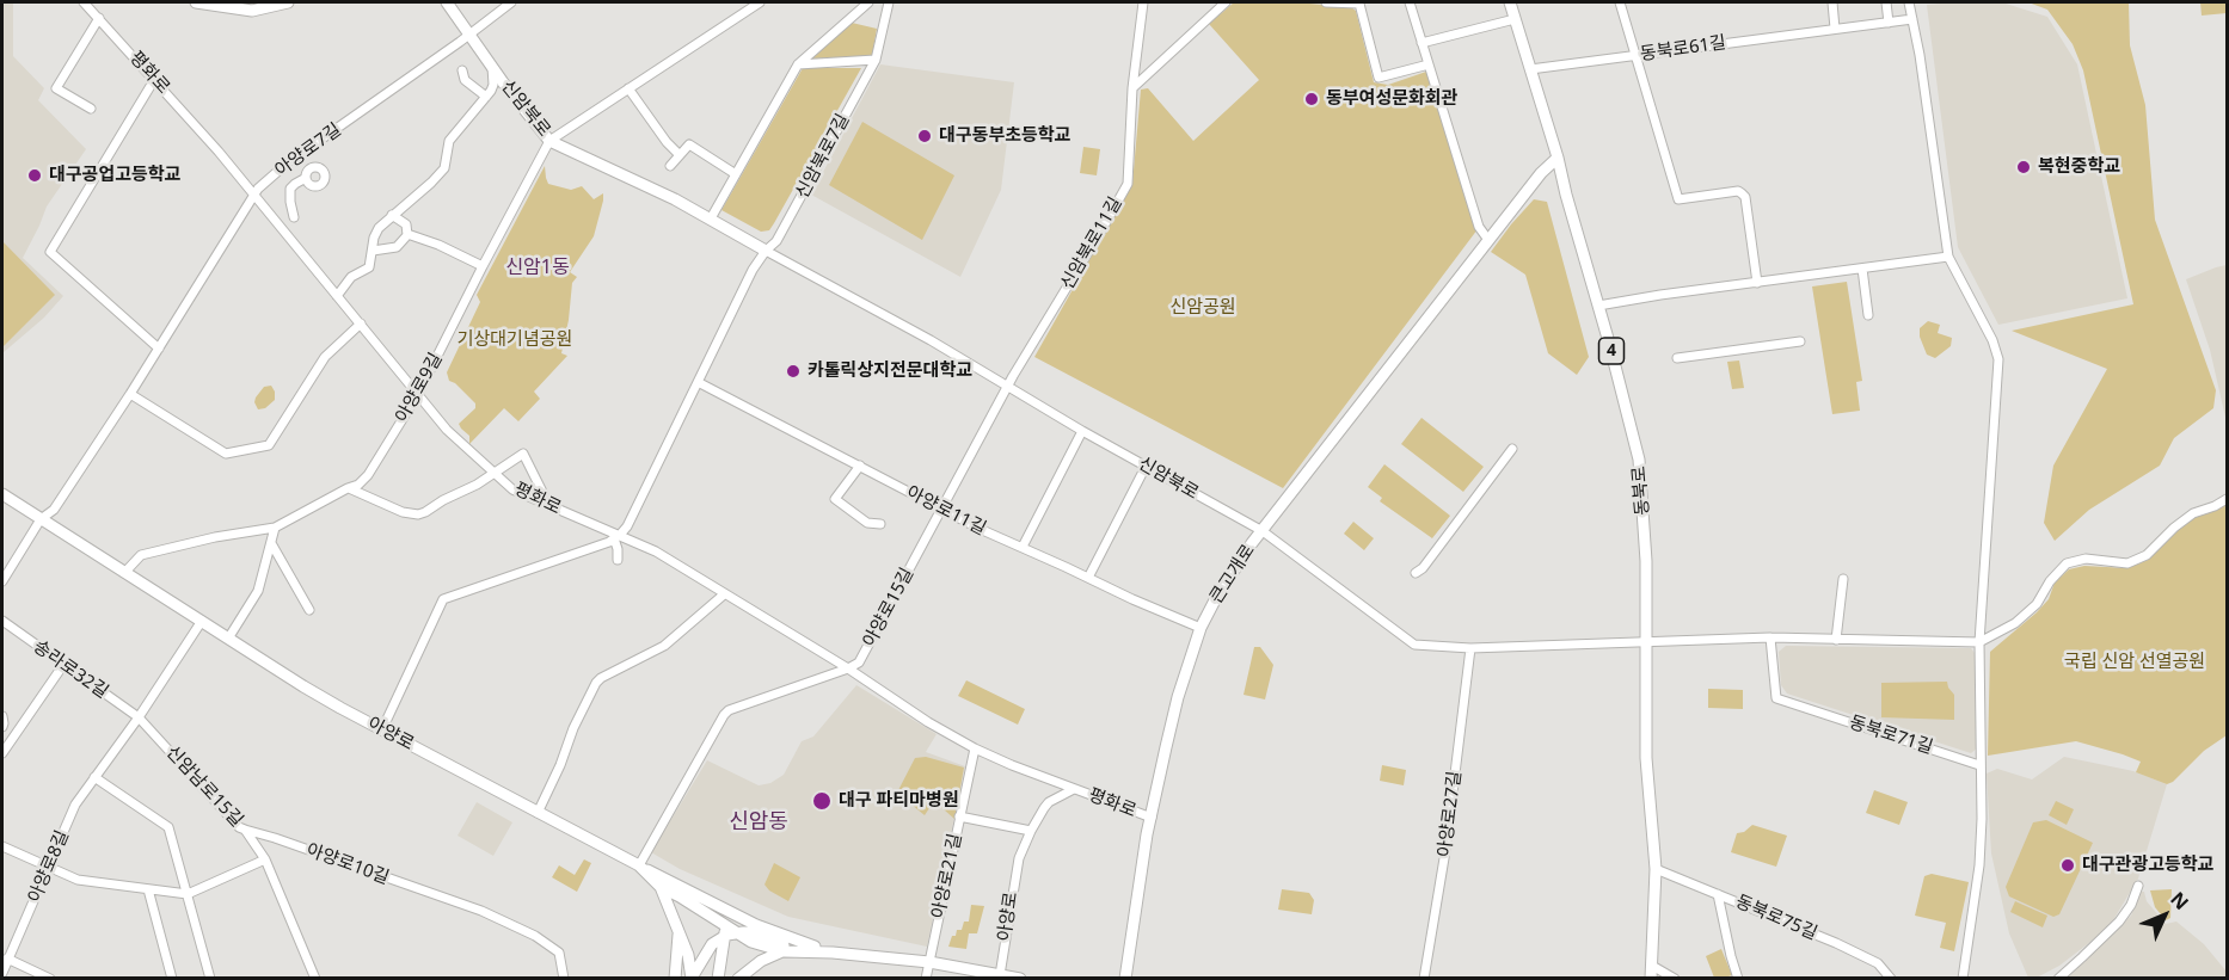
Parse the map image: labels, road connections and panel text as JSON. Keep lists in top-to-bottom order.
{
  "streets": {
    "main road": [
      "신암북로",
      "4",
      "동북로",
      "큰고개로",
      "아양로"
    ],
    "street": [
      "동북로61길",
      "평화로",
      "아양로7길",
      "신암북로7길",
      "신암북로11길",
      "아양로9길",
      "아양로11길",
      "아양로15길",
      "송라로32길",
      "동북로71길",
      "신암남로15길",
      "아양로27길",
      "아양로10길",
      "아양로8길",
      "아양로21길",
      "동북로75길"
    ]
  },
  "crossings": [
    ["동북로61길", "동북로"],
    ["평화로", "아양로7길"],
    ["평화로", "아양로9길"],
    ["평화로", "큰고개로"],
    ["평화로", "아양로15길"],
    ["평화로", "아양로"],
    ["평화로", "아양로21길"],
    ["신암북로", "아양로7길"],
    ["신암북로", "신암북로7길"],
    ["신암북로", "신암북로11길"],
    ["신암북로", "아양로9길"],
    ["신암북로", "동북로"],
    ["신암북로", "큰고개로"],
    ["신암북로", "아양로15길"],
    ["신암북로", "아양로27길"],
    ["아양로7길", "아양로"],
    ["신암북로11길", "아양로15길"],
    ["동북로", "큰고개로"],
    ["동북로", "동북로75길"],
    ["아양로11길", "큰고개로"],
    ["아양로11길", "아양로15길"],
    ["송라로32길", "신암남로15길"],
    ["송라로32길", "아양로8길"],
    ["아양로", "아양로8길"],
    ["신암남로15길", "아양로10길"],
    ["신암남로15길", "아양로8길"]
  ],
  "districts": ["신암1동", "신암동"],
  "parks": ["신암공원", "기상대기념공원", "국립 신암 선열공원"],
  "places": [
    "동부여성문화회관",
    "대구동부초등학교",
    "복현중학교",
    "대구공업고등학교",
    "카톨릭상지전문대학교",
    "대구 파티마병원",
    "대구관광고등학교"
  ],
  "north": "top right"
}
